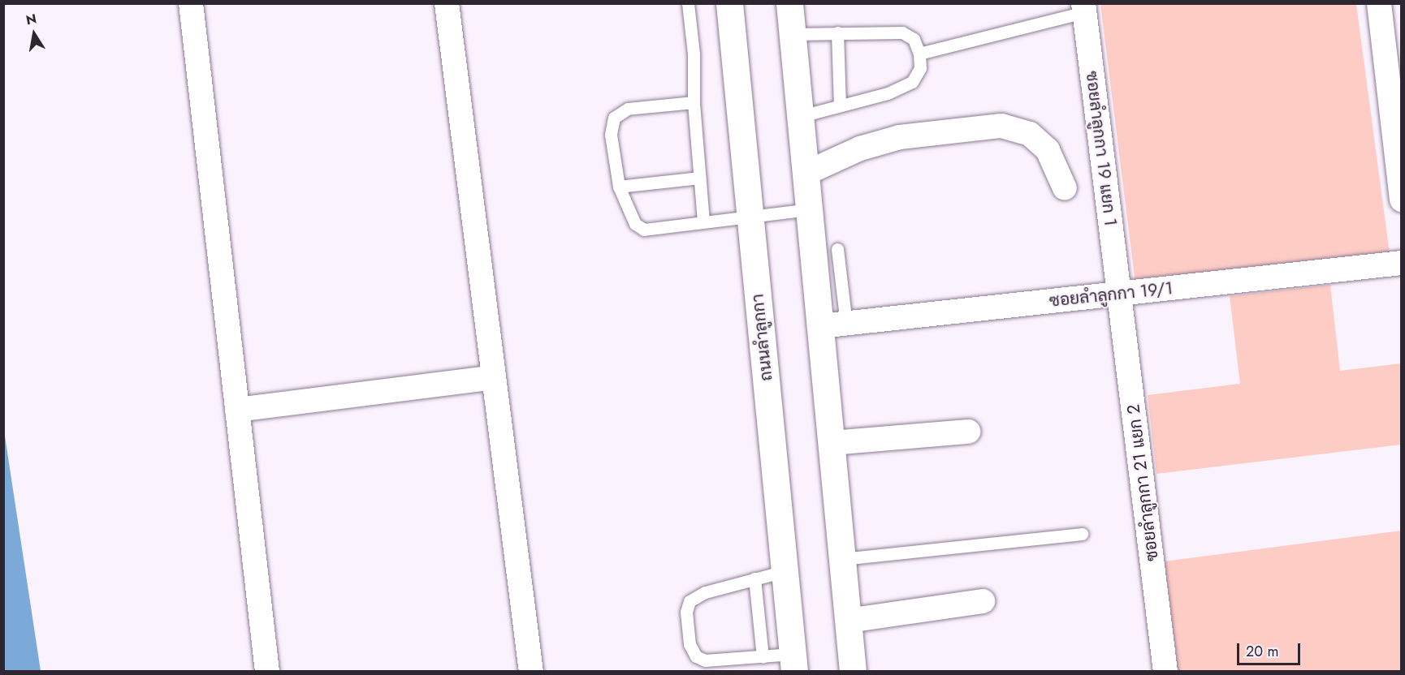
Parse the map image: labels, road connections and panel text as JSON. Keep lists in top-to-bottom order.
{
  "streets": {
    "main road": ["ถนนลำลูกกา"],
    "street": ["ซอยลำลูกกา 19 แยก 1", "ซอยลำลูกกา 19/1", "ซอยลำลูกกา 21 แยก 2"]
  },
  "crossings": [
    ["ซอยลำลูกกา 19 แยก 1", "ซอยลำลูกกา 19/1"],
    ["ซอยลำลูกกา 19 แยก 1", "ซอยลำลูกกา 21 แยก 2"],
    ["ซอยลำลูกกา 19/1", "ซอยลำลูกกา 21 แยก 2"]
  ],
  "scale_bar": "20 m",
  "north": "top"
}
